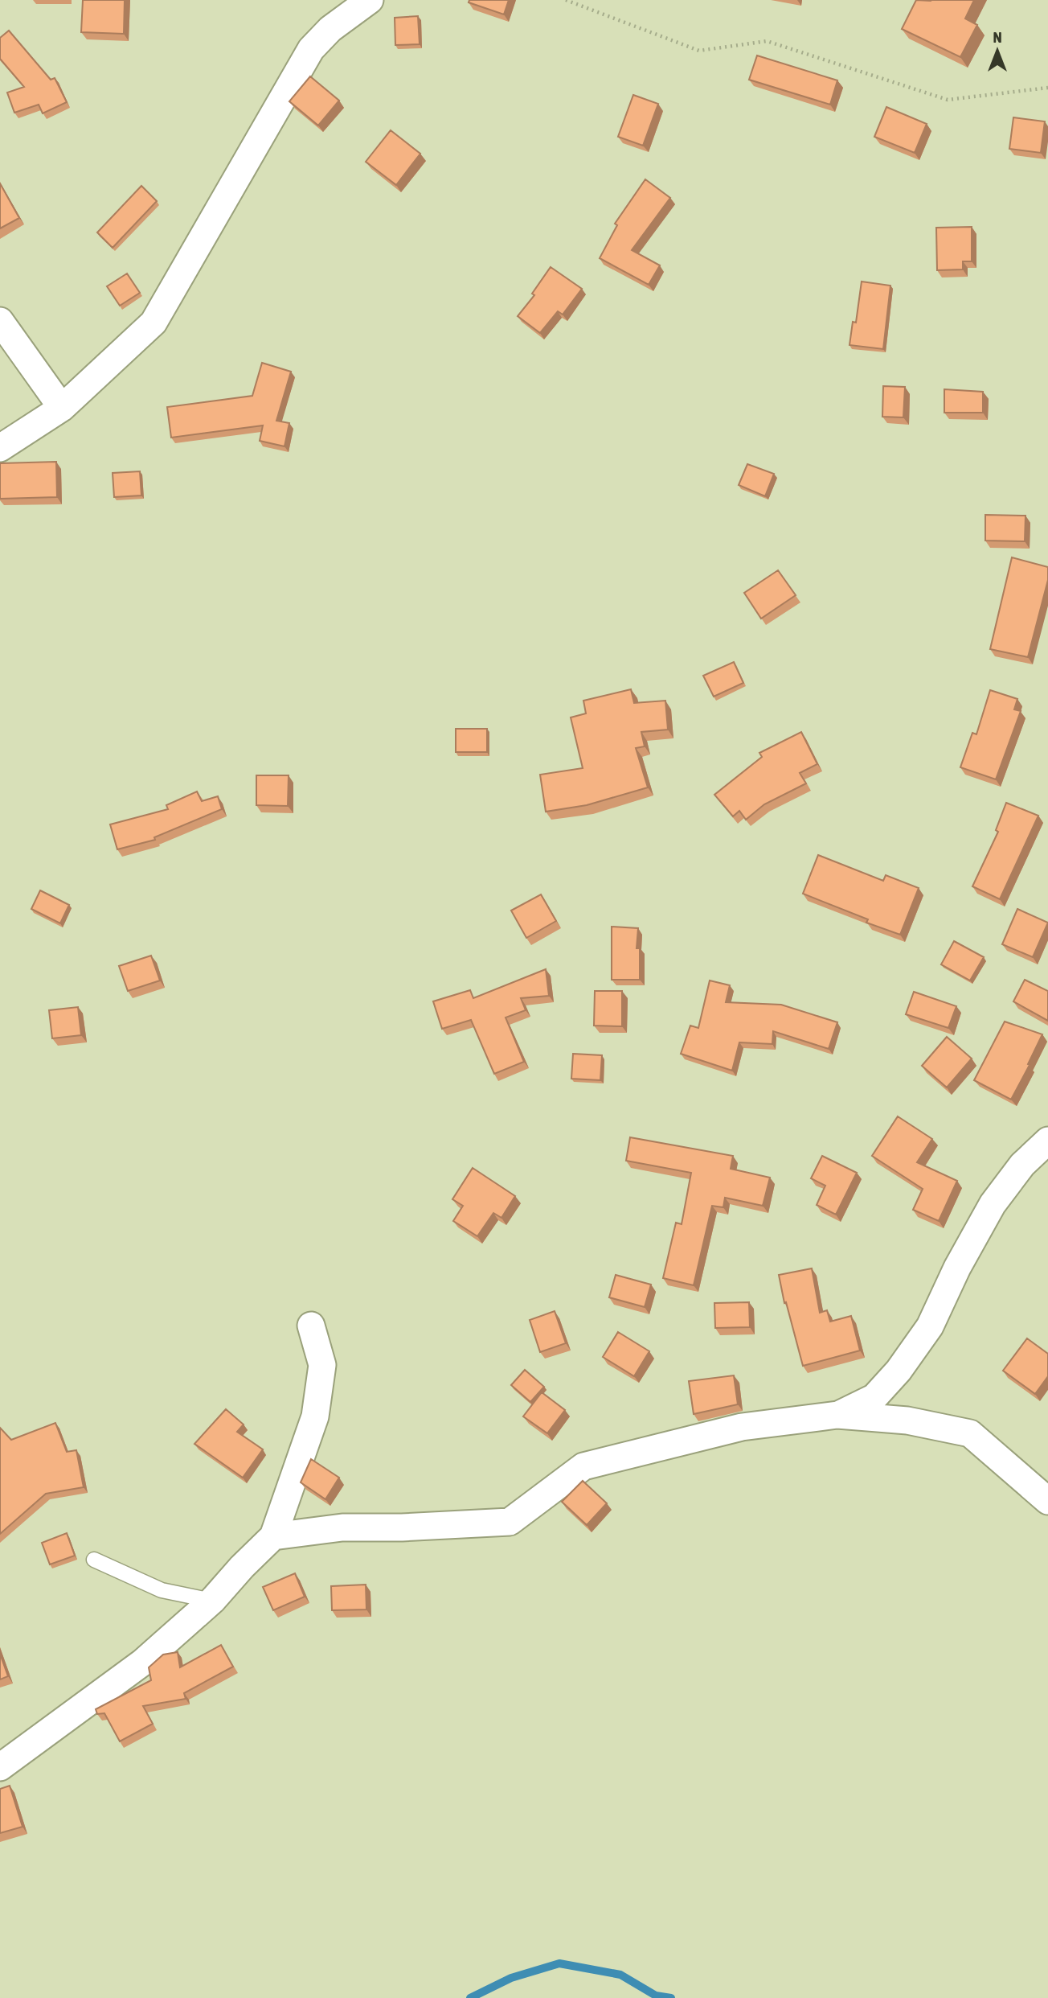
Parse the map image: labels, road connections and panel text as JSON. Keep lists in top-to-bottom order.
{
  "north": "top"
}
